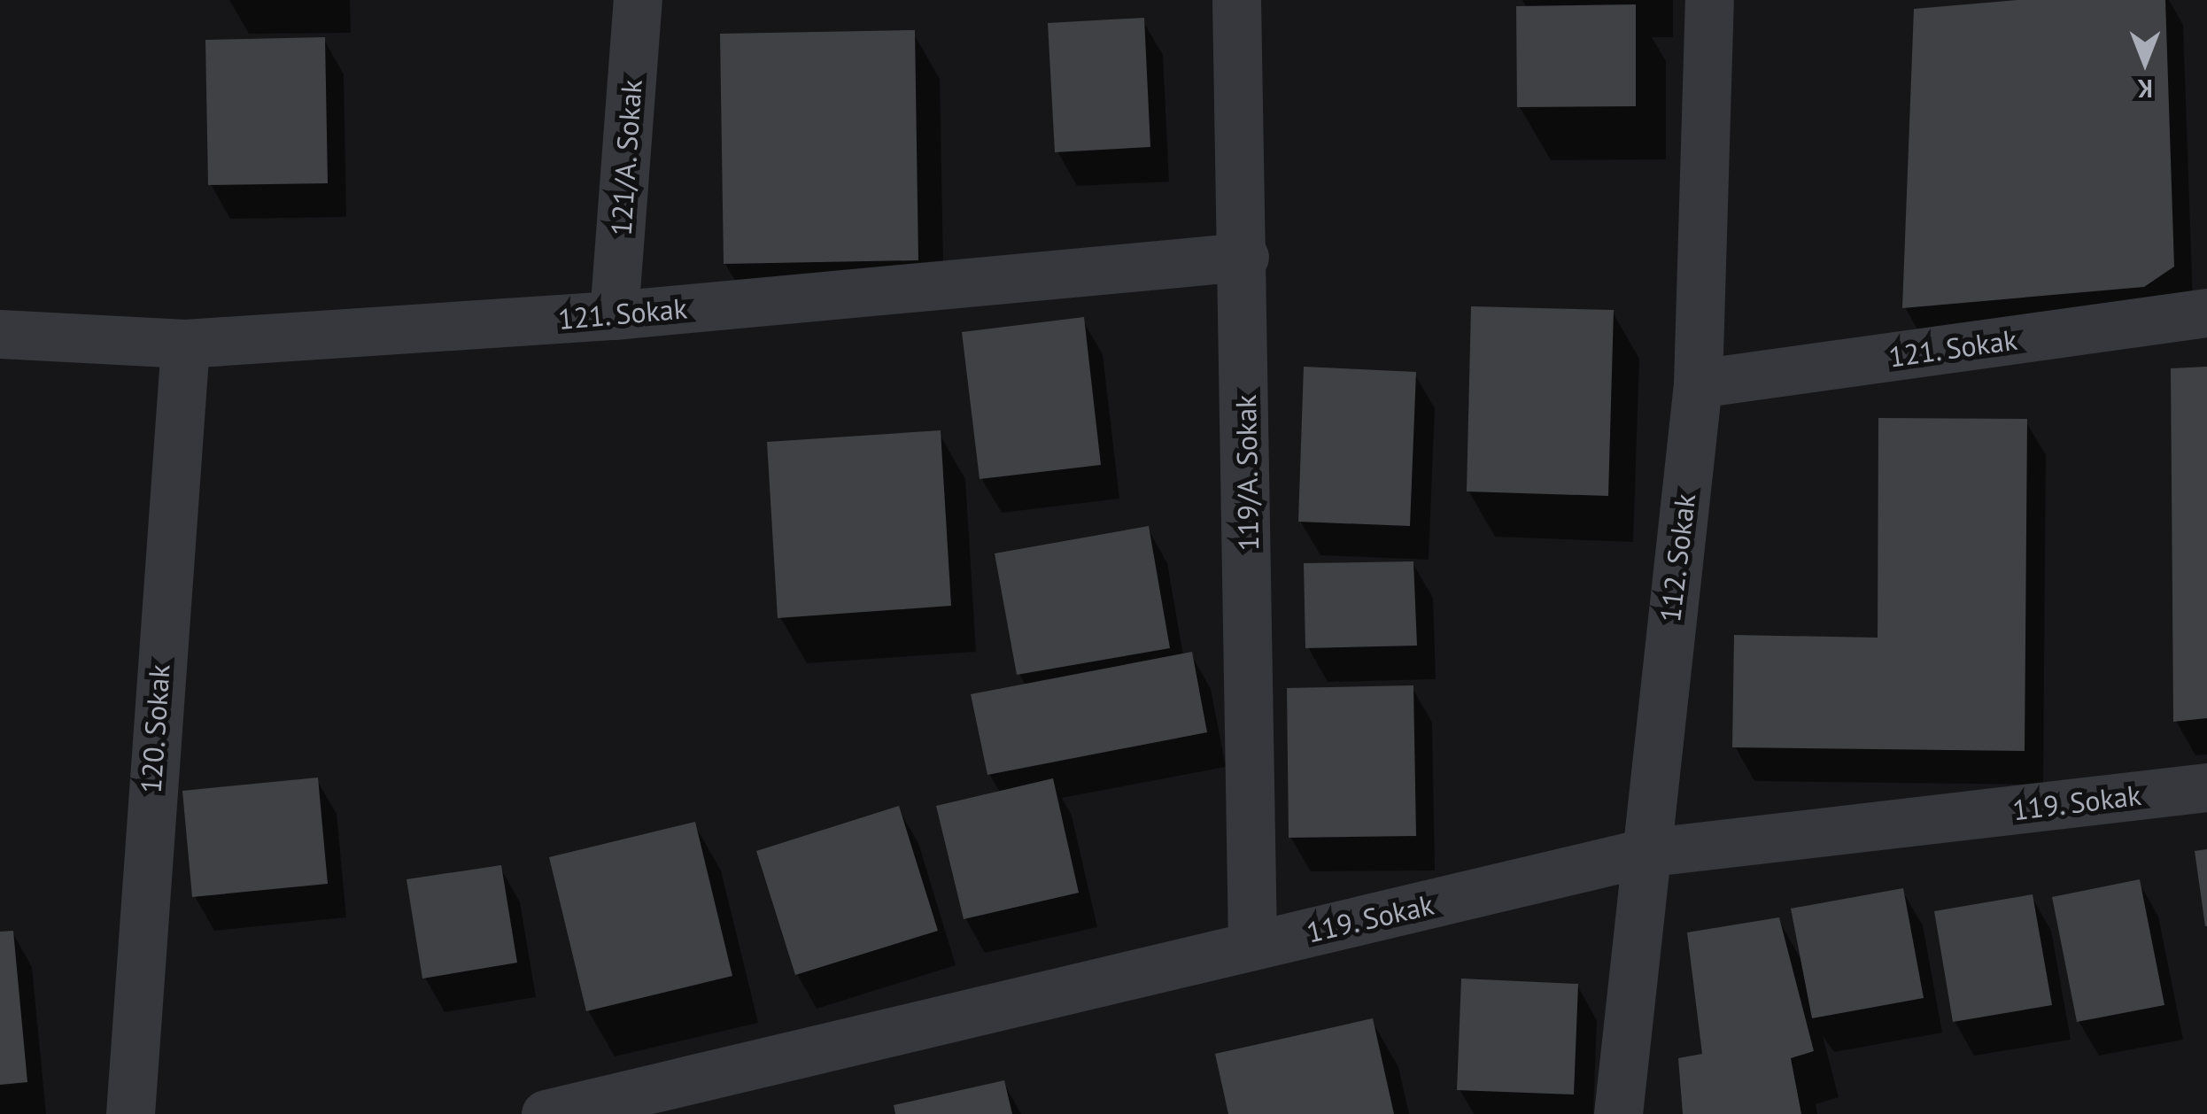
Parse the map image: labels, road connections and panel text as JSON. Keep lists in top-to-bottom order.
{
  "streets": {
    "street": [
      "121/A. Sokak",
      "121. Sokak",
      "119/A. Sokak",
      "112. Sokak",
      "120. Sokak",
      "119. Sokak"
    ]
  },
  "crossings": [
    ["121/A. Sokak", "121. Sokak"],
    ["121. Sokak", "119/A. Sokak"],
    ["121. Sokak", "112. Sokak"],
    ["121. Sokak", "120. Sokak"],
    ["119/A. Sokak", "119. Sokak"],
    ["112. Sokak", "119. Sokak"]
  ],
  "north": "bottom"
}
